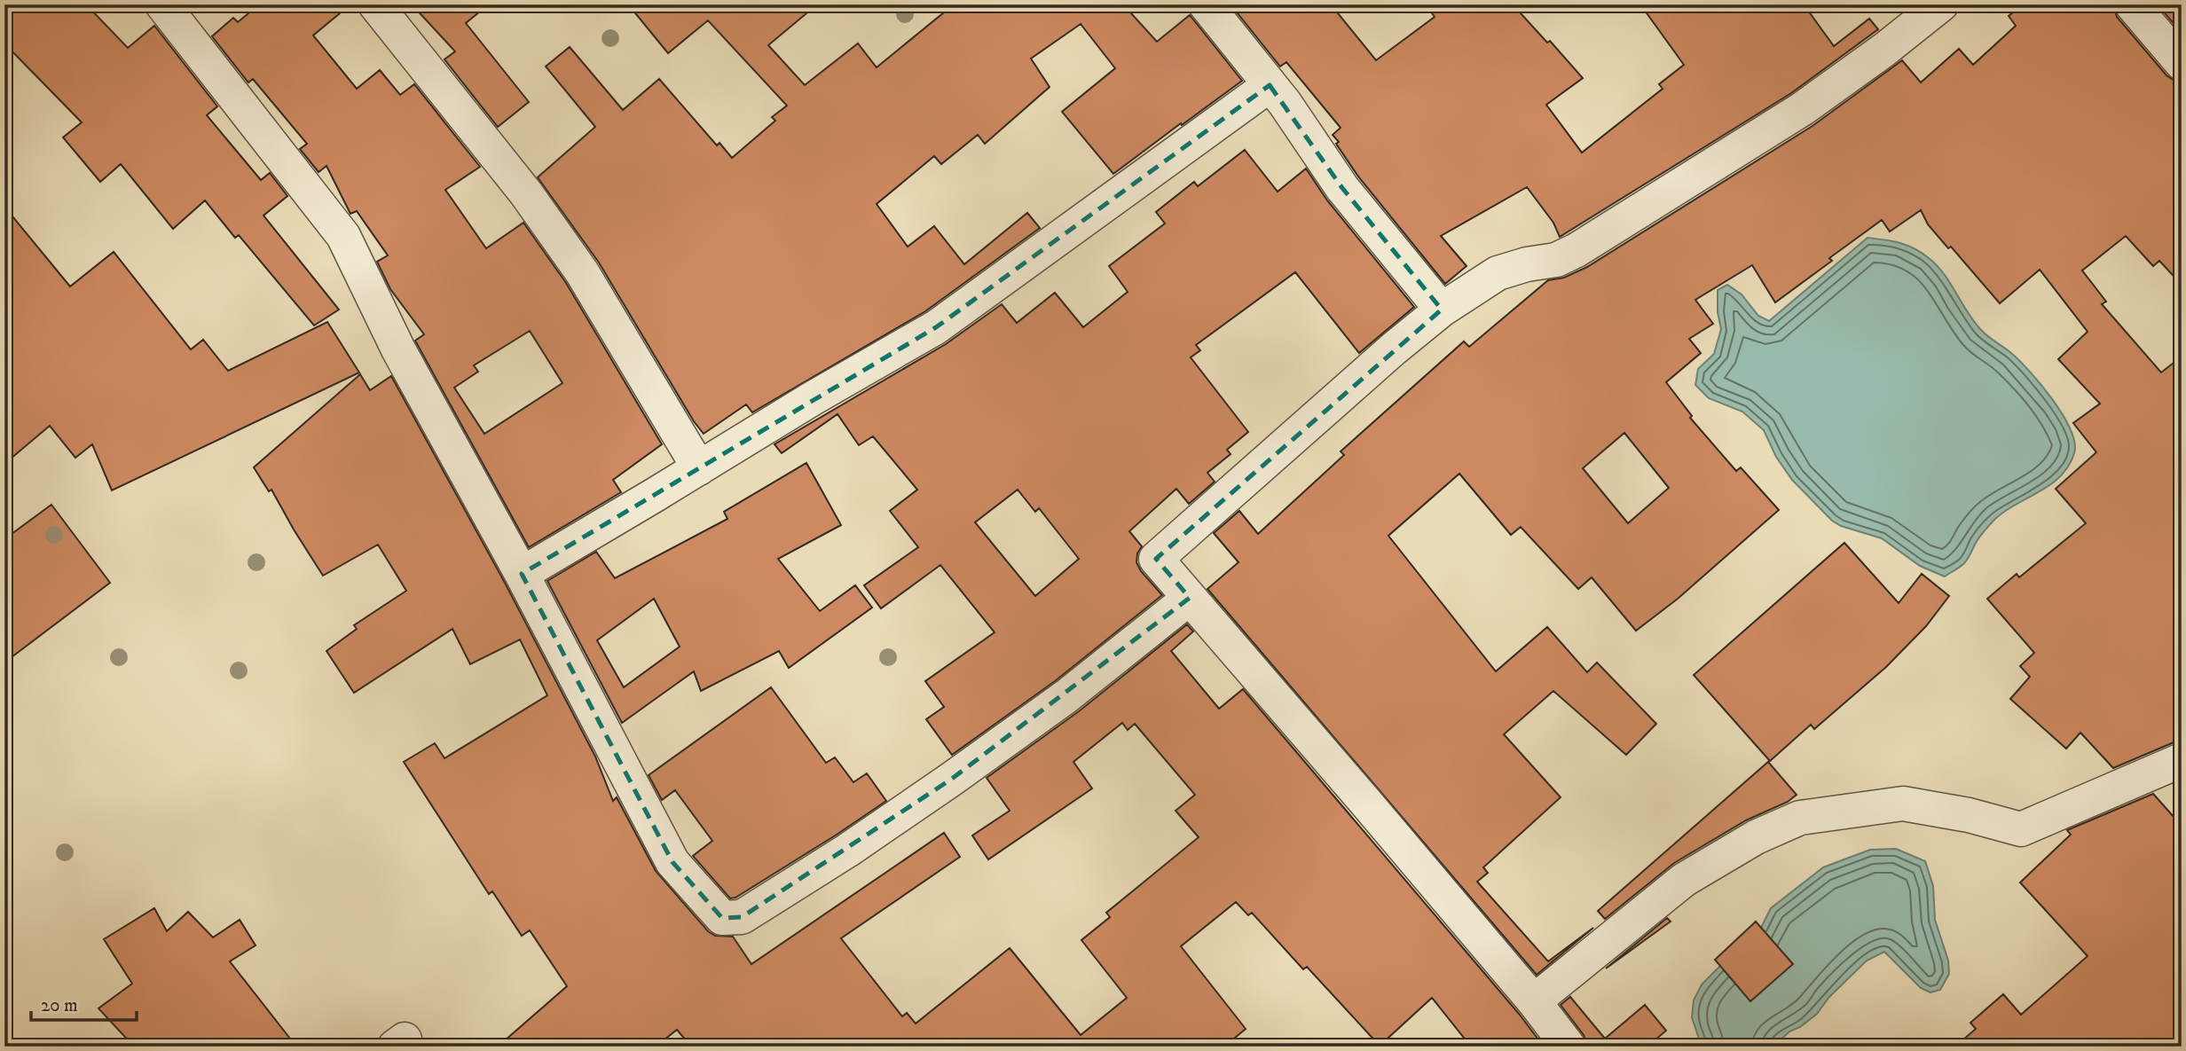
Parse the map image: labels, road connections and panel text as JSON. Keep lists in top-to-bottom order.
{
  "scale_bar": "20 m"
}
